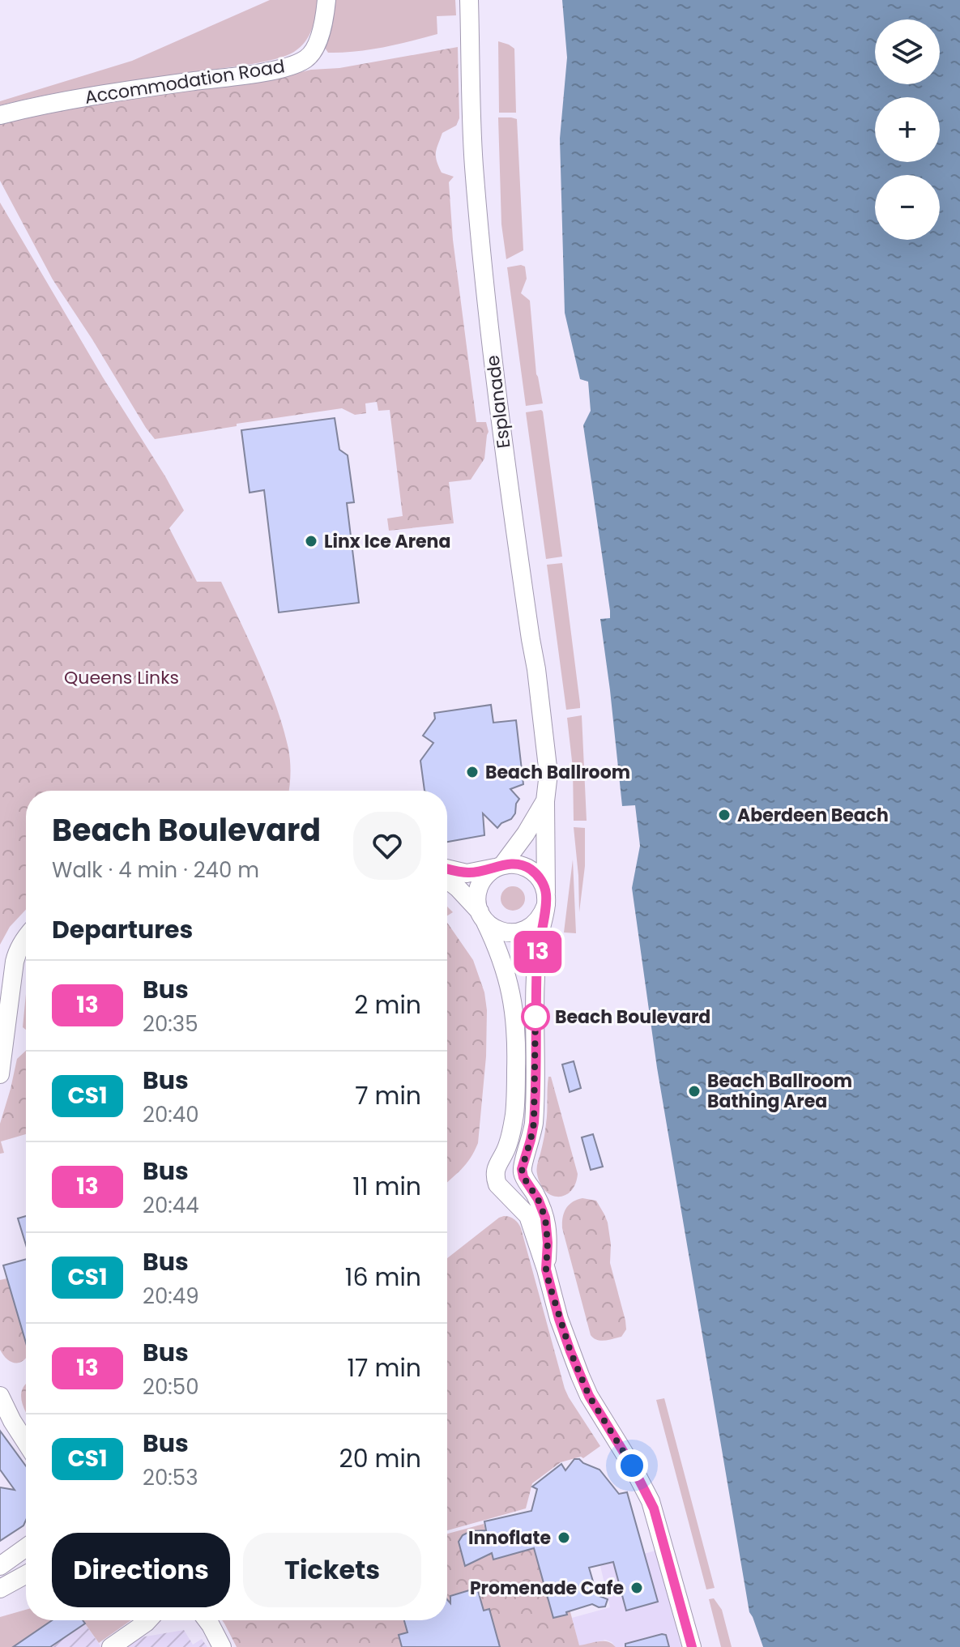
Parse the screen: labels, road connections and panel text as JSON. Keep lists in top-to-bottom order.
{
  "streets": {
    "street": ["Accommodation Road", "Esplanade"]
  },
  "parks": ["Queens Links"],
  "places": [
    "Linx Ice Arena",
    "Beach Ballroom",
    "Aberdeen Beach",
    "Beach Boulevard",
    "Beach Ballroom Bathing Area",
    "Innoflate",
    "Promenade Cafe"
  ],
  "lines": ["bus line 13"],
  "page": {
    "on_map": "13",
    "map_buttons": ["+", "−"],
    "heading": [
      ["Beach Boulevard", "Walk · 4 min · 240 m"],
      "Departures"
    ],
    "list": [
      {
        "mark": "13",
        "name": "Bus",
        "note": "20:35",
        "value": "2 min"
      },
      {
        "mark": "CS1",
        "name": "Bus",
        "note": "20:40",
        "value": "7 min"
      },
      {
        "mark": "13",
        "name": "Bus",
        "note": "20:44",
        "value": "11 min"
      },
      {
        "mark": "CS1",
        "name": "Bus",
        "note": "20:49",
        "value": "16 min"
      },
      {
        "mark": "13",
        "name": "Bus",
        "note": "20:50",
        "value": "17 min"
      },
      {
        "mark": "CS1",
        "name": "Bus",
        "note": "20:53",
        "value": "20 min"
      }
    ],
    "buttons": ["Directions", "Tickets"]
  }
}
